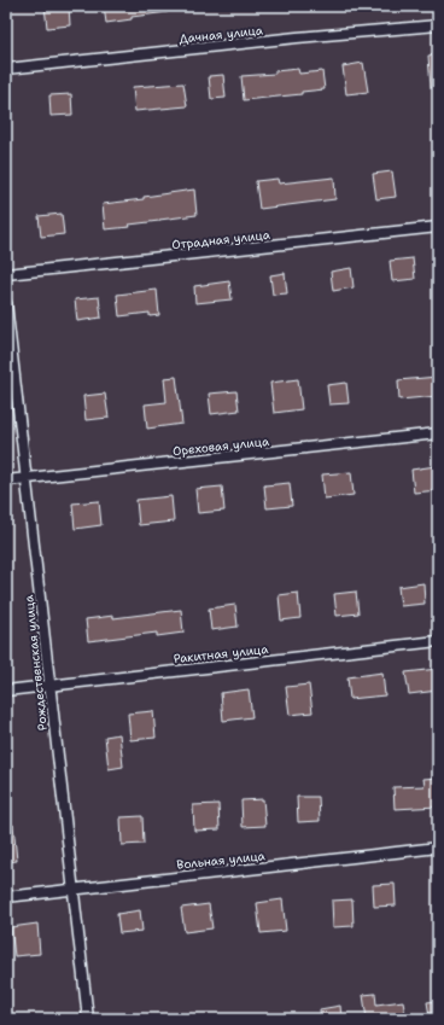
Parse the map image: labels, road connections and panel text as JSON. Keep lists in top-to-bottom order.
{
  "streets": {
    "street": [
      "Дачная улица",
      "Отрадная улица",
      "Ореховая улица",
      "Ракитная улица",
      "Рождественская улица",
      "Вольная улица"
    ]
  },
  "crossings": [
    ["Ореховая улица", "Рождественская улица"],
    ["Ракитная улица", "Рождественская улица"],
    ["Рождественская улица", "Вольная улица"]
  ]
}
